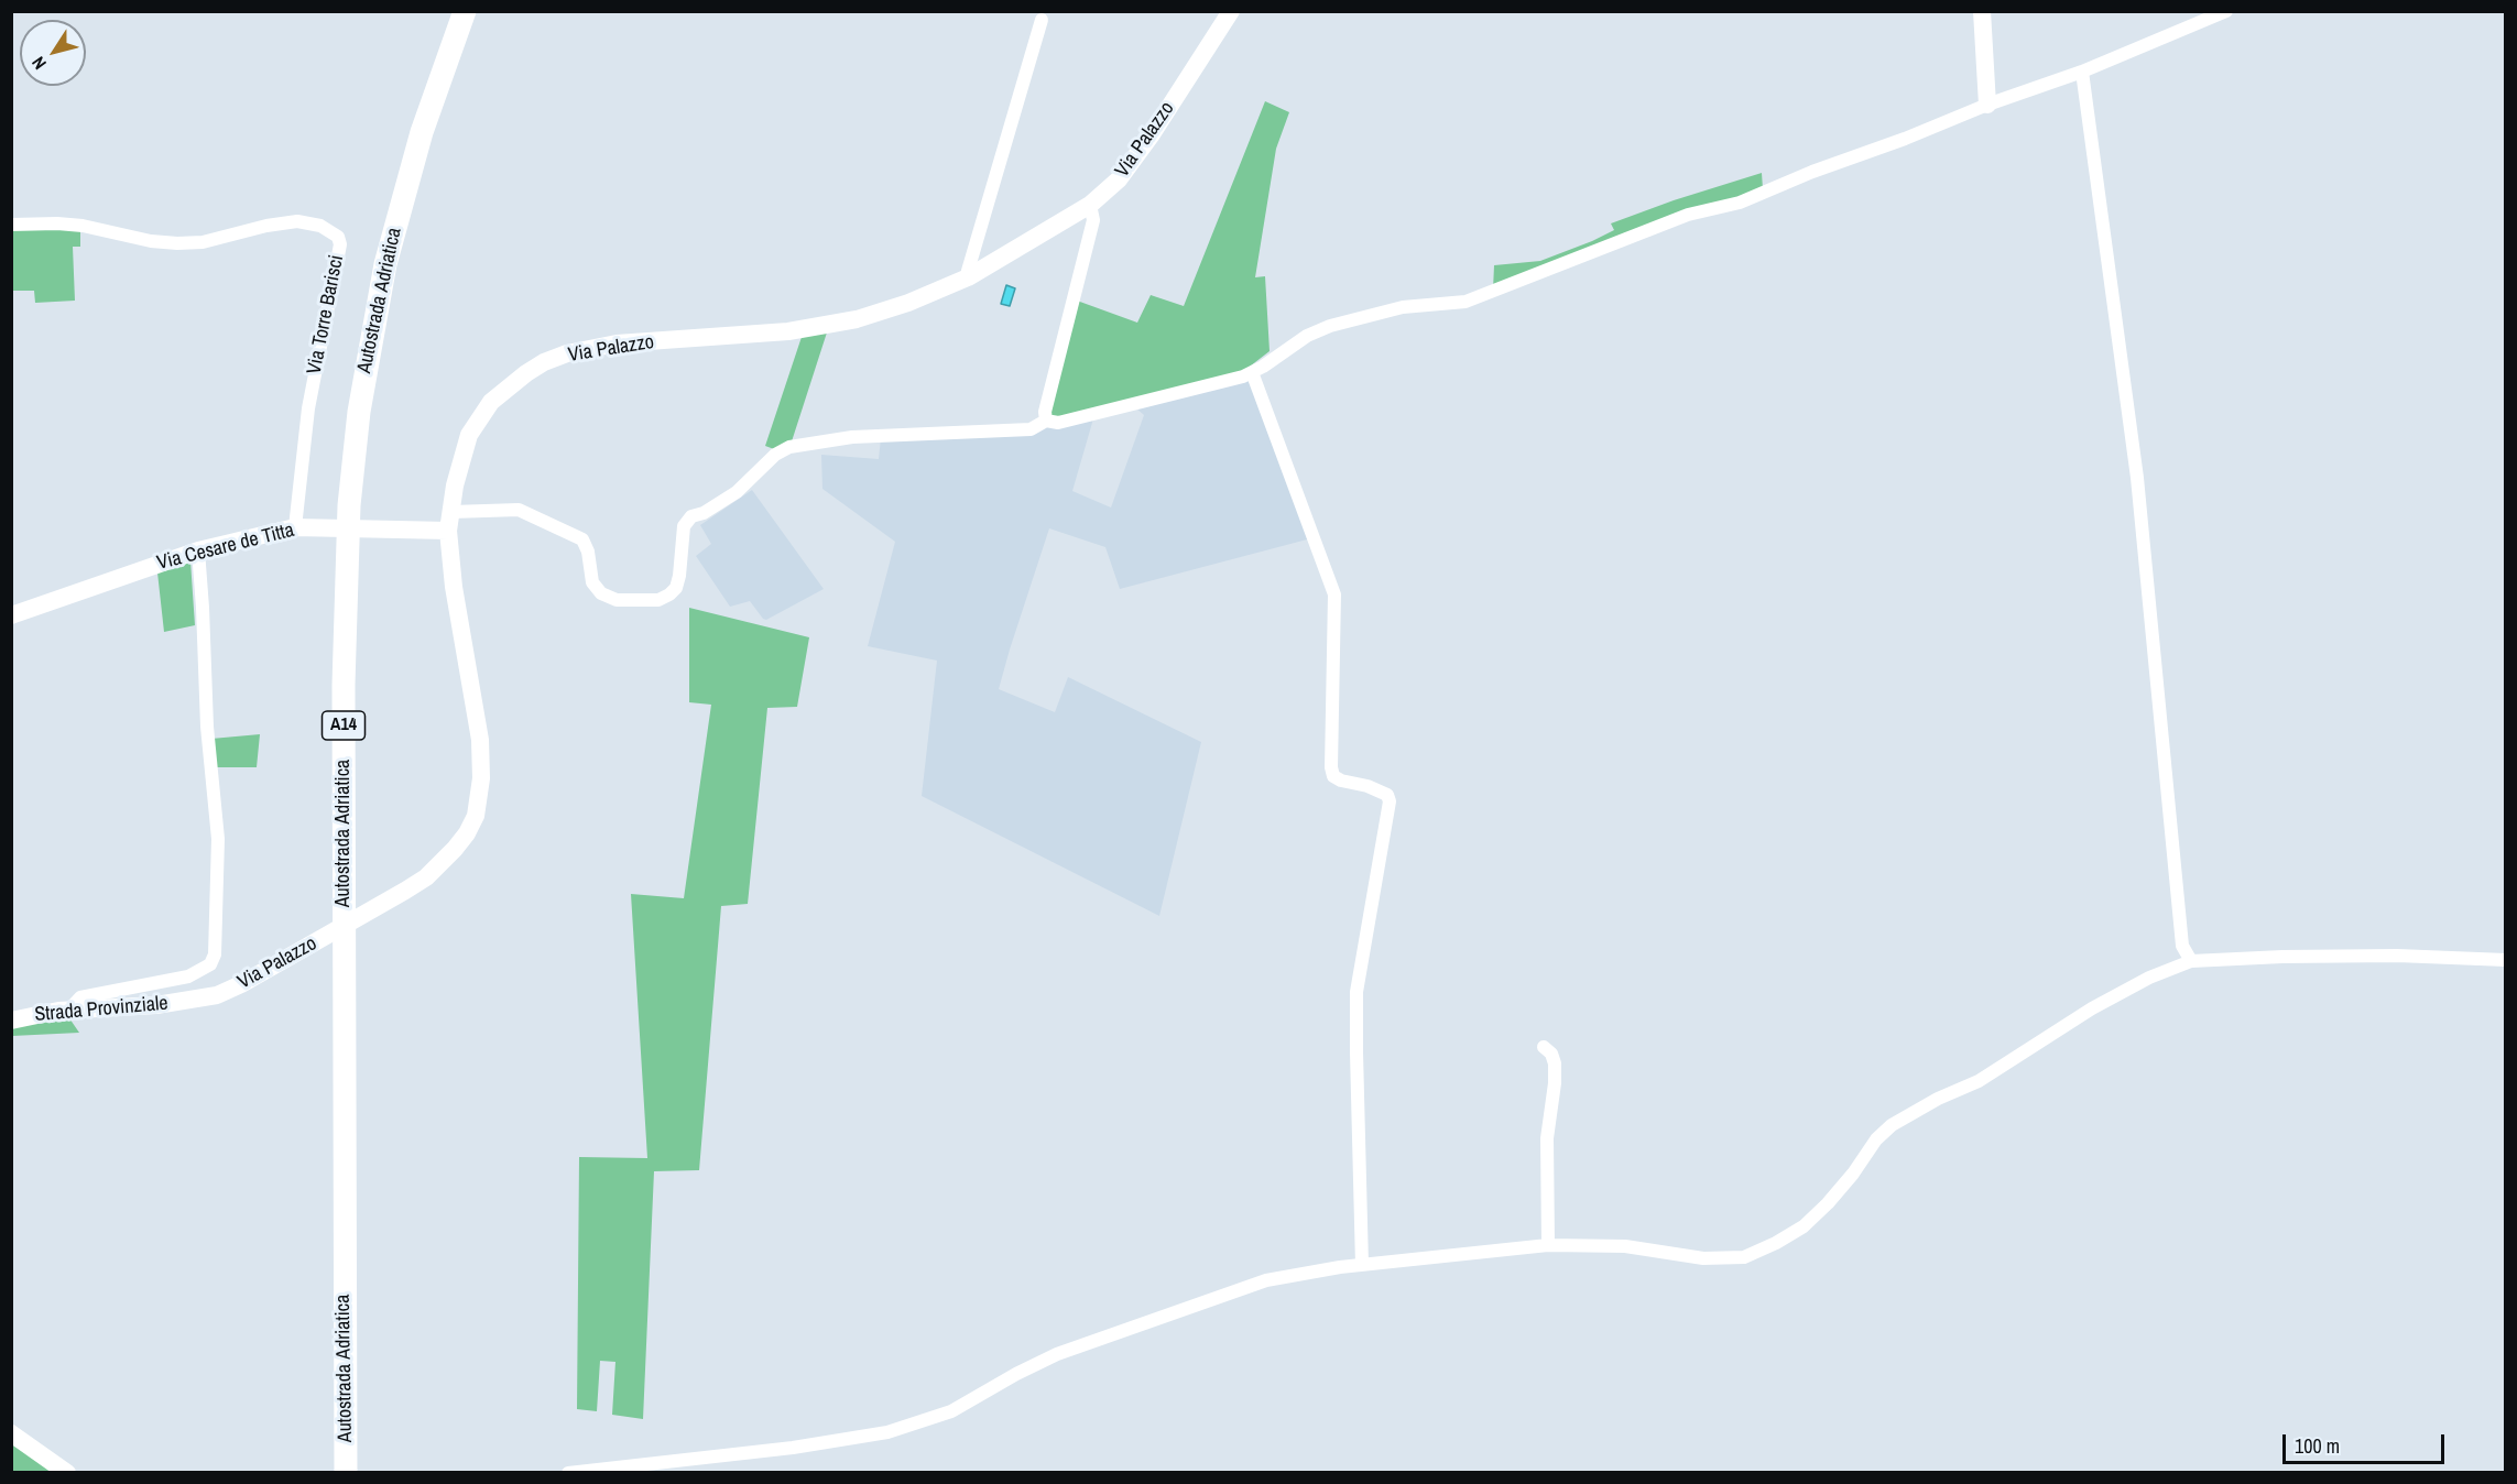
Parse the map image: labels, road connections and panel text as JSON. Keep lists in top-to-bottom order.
{
  "streets": {
    "highway": ["Autostrada Adriatica", "A14"],
    "street": [
      "Via Palazzo",
      "Via Torre Barisci",
      "Via Cesare de Titta",
      "Strada Provinziale"
    ]
  },
  "crossings": [
    ["Via Palazzo", "Via Cesare de Titta"],
    ["Via Palazzo", "Strada Provinziale"],
    ["Via Torre Barisci", "Via Cesare de Titta"]
  ],
  "scale_bar": "100 m",
  "north": "bottom left"
}
